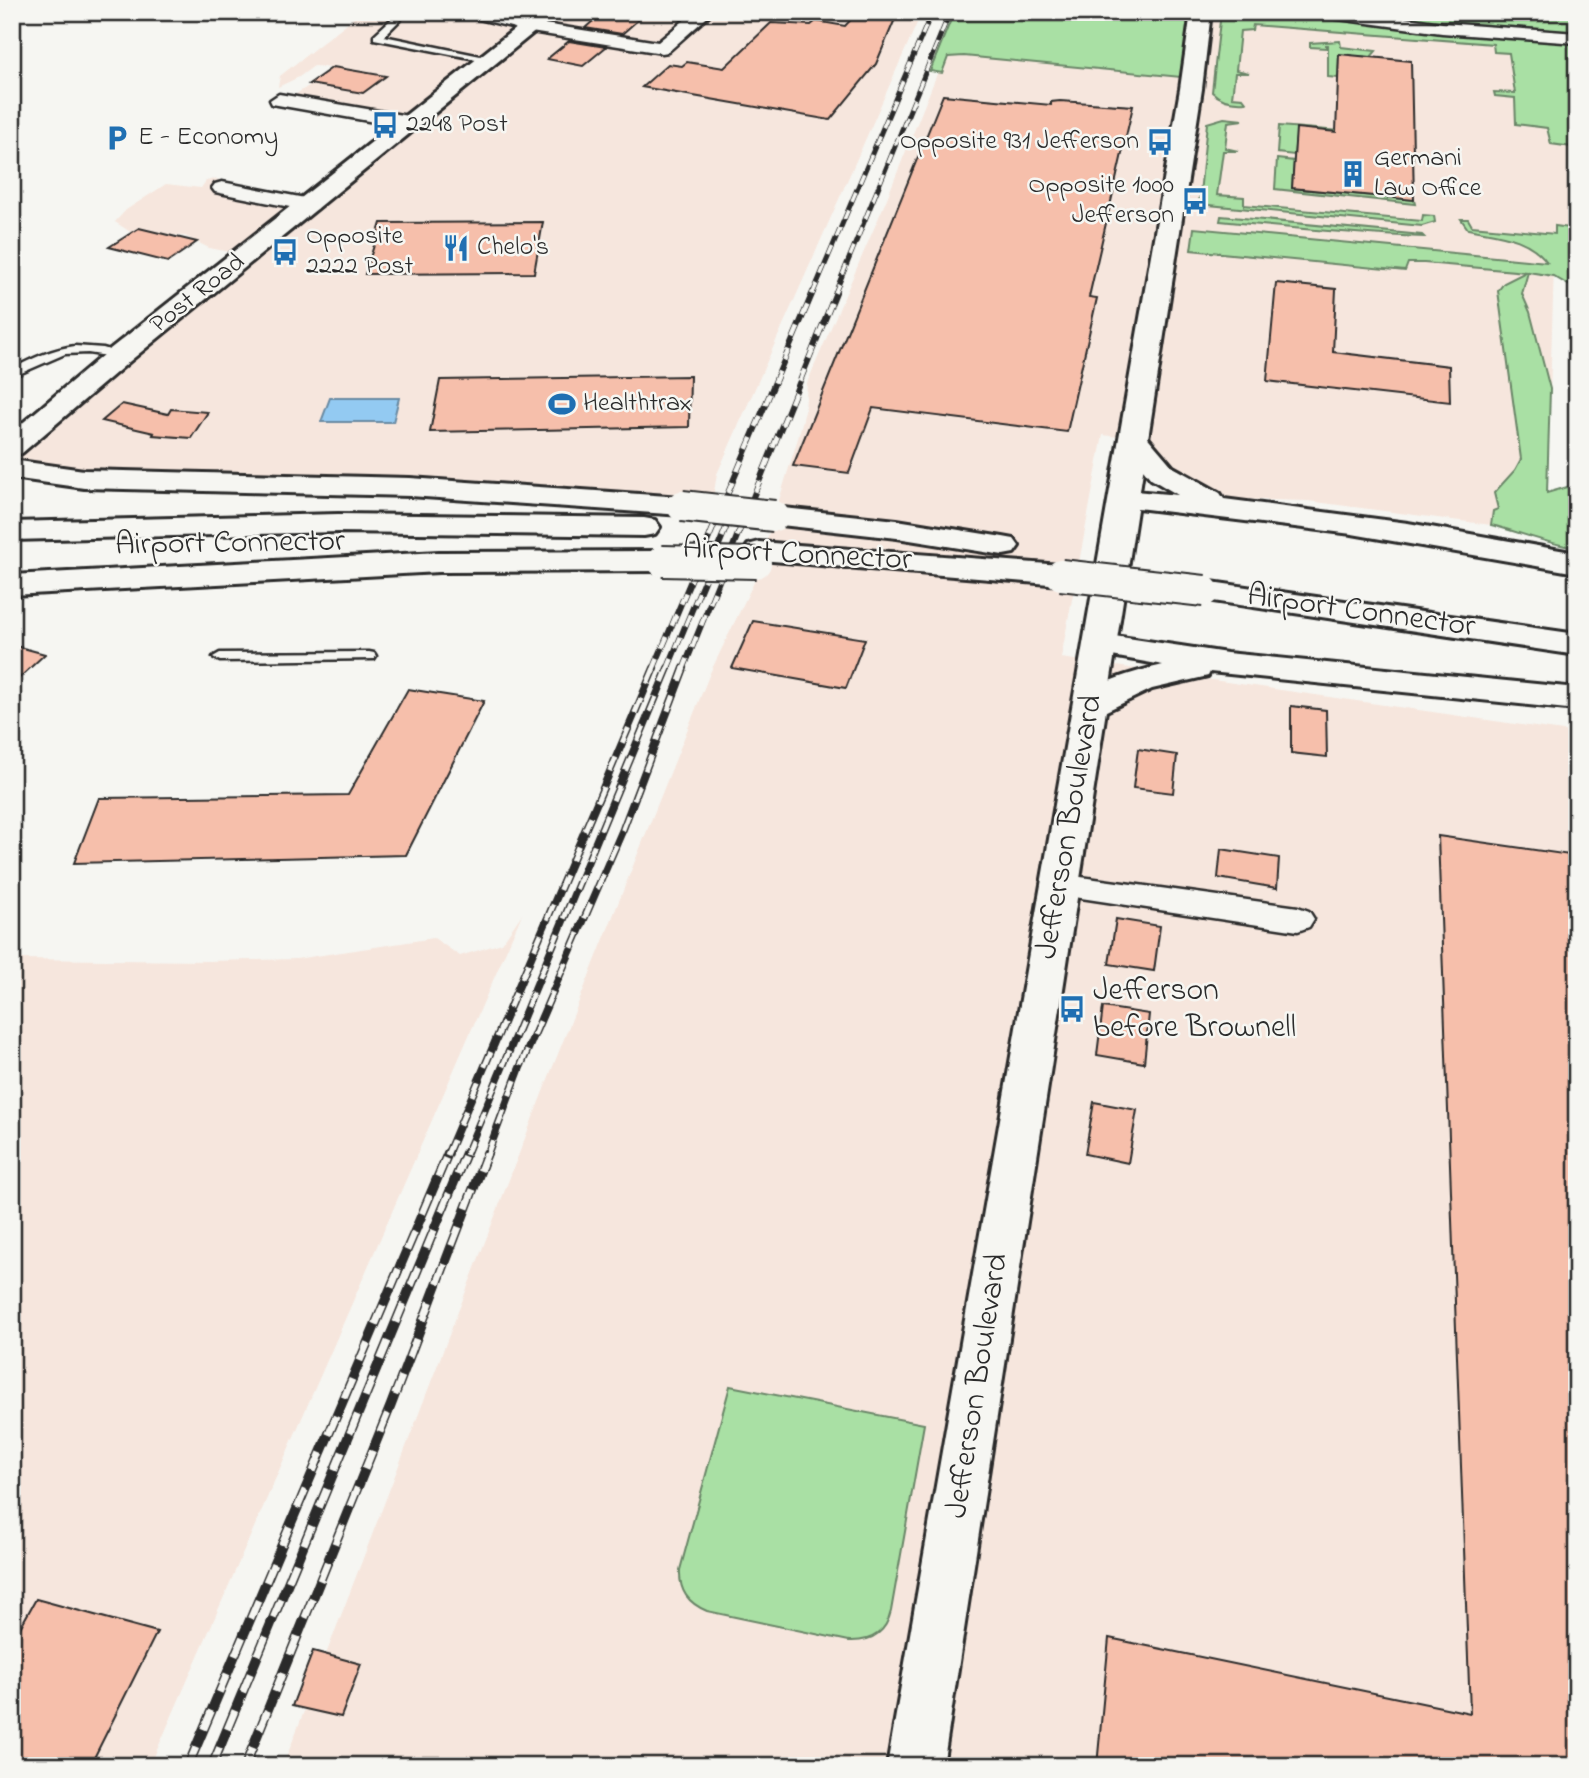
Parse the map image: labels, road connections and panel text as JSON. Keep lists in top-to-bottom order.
{
  "streets": {
    "main road": ["Post Road", "Airport Connector", "Jefferson Boulevard"]
  },
  "places": {
    "bus stop": [
      "2248 Post",
      "Opposite 931 Jefferson",
      "Opposite 1000 Jefferson",
      "Opposite 2222 Post",
      "Jefferson before Brownell"
    ],
    "parking": ["E - Economy"],
    "building": ["Germani Law Office"],
    "restaurant": ["Chelo's"],
    "sports": ["Healthtrax"]
  }
}
